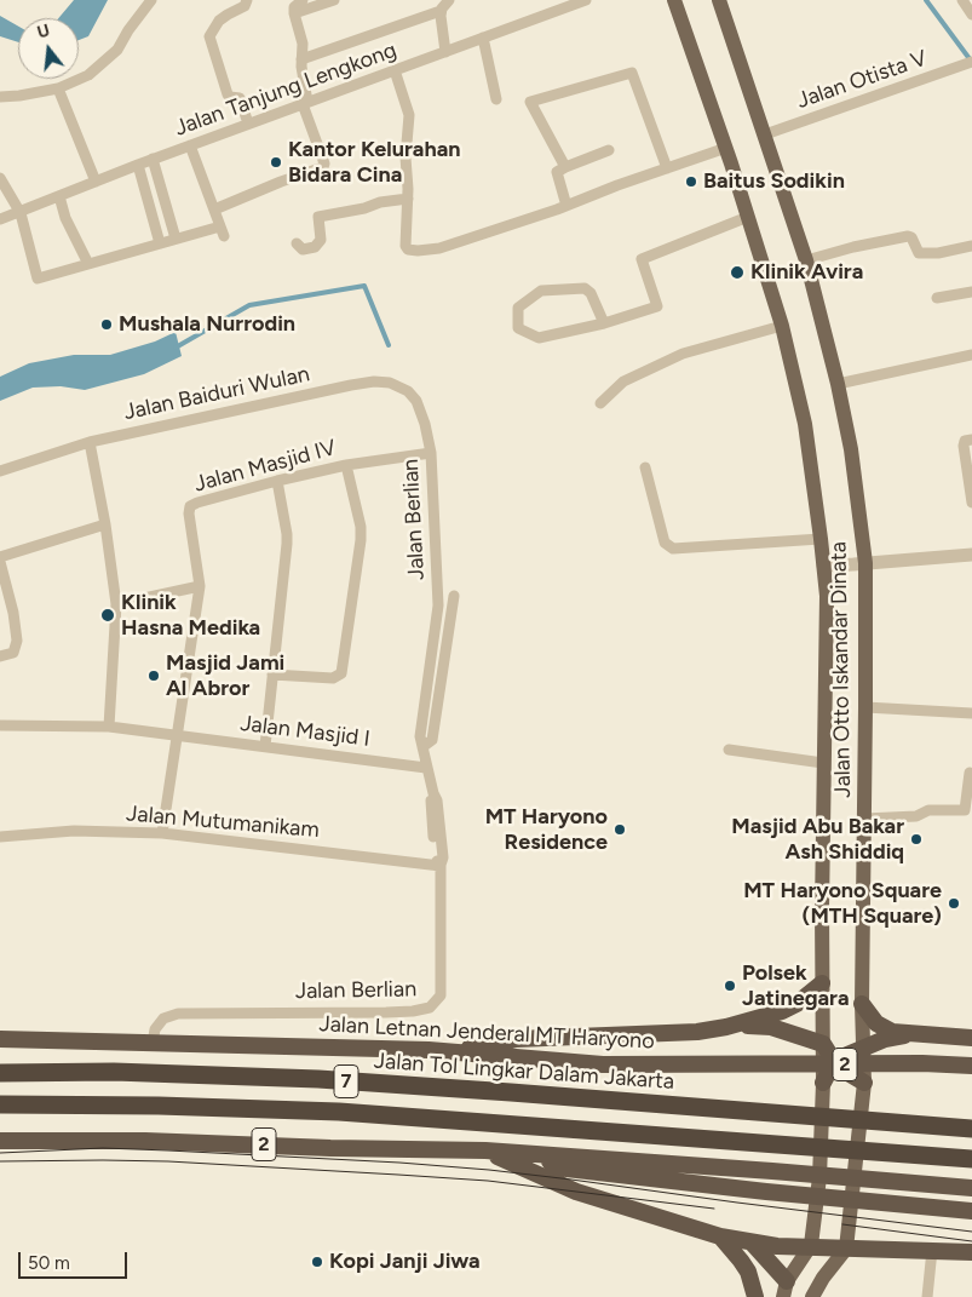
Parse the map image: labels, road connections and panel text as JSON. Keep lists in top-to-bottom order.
{
  "streets": {
    "highway": [
      "Jalan Letnan Jenderal MT Haryono",
      "2",
      "Jalan Tol Lingkar Dalam Jakarta",
      "7"
    ],
    "main road": ["Jalan Otto Iskandar Dinata"],
    "street": [
      "Jalan Otista V",
      "Jalan Tanjung Lengkong",
      "Jalan Baiduri Wulan",
      "Jalan Masjid IV",
      "Jalan Berlian",
      "Jalan Masjid I",
      "Jalan Mutumanikam"
    ]
  },
  "crossings": [
    ["Jalan Otista V", "Jalan Otto Iskandar Dinata"],
    ["Jalan Baiduri Wulan", "Jalan Berlian"],
    ["Jalan Masjid IV", "Jalan Berlian"],
    ["Jalan Berlian", "Jalan Masjid I"],
    ["Jalan Berlian", "Jalan Mutumanikam"],
    ["Jalan Berlian", "Jalan Letnan Jenderal MT Haryono"]
  ],
  "places": [
    "Kantor Kelurahan Bidara Cina",
    "Baitus Sodikin",
    "Klinik Avira",
    "Mushala Nurrodin",
    "Klinik Hasna Medika",
    "Masjid Jami Al Abror",
    "MT Haryono Residence",
    "Masjid Abu Bakar Ash Shiddiq",
    "MT Haryono Square (MTH Square)",
    "Polsek Jatinegara",
    "Kopi Janji Jiwa"
  ],
  "scale_bar": "50 m",
  "north": "top"
}
